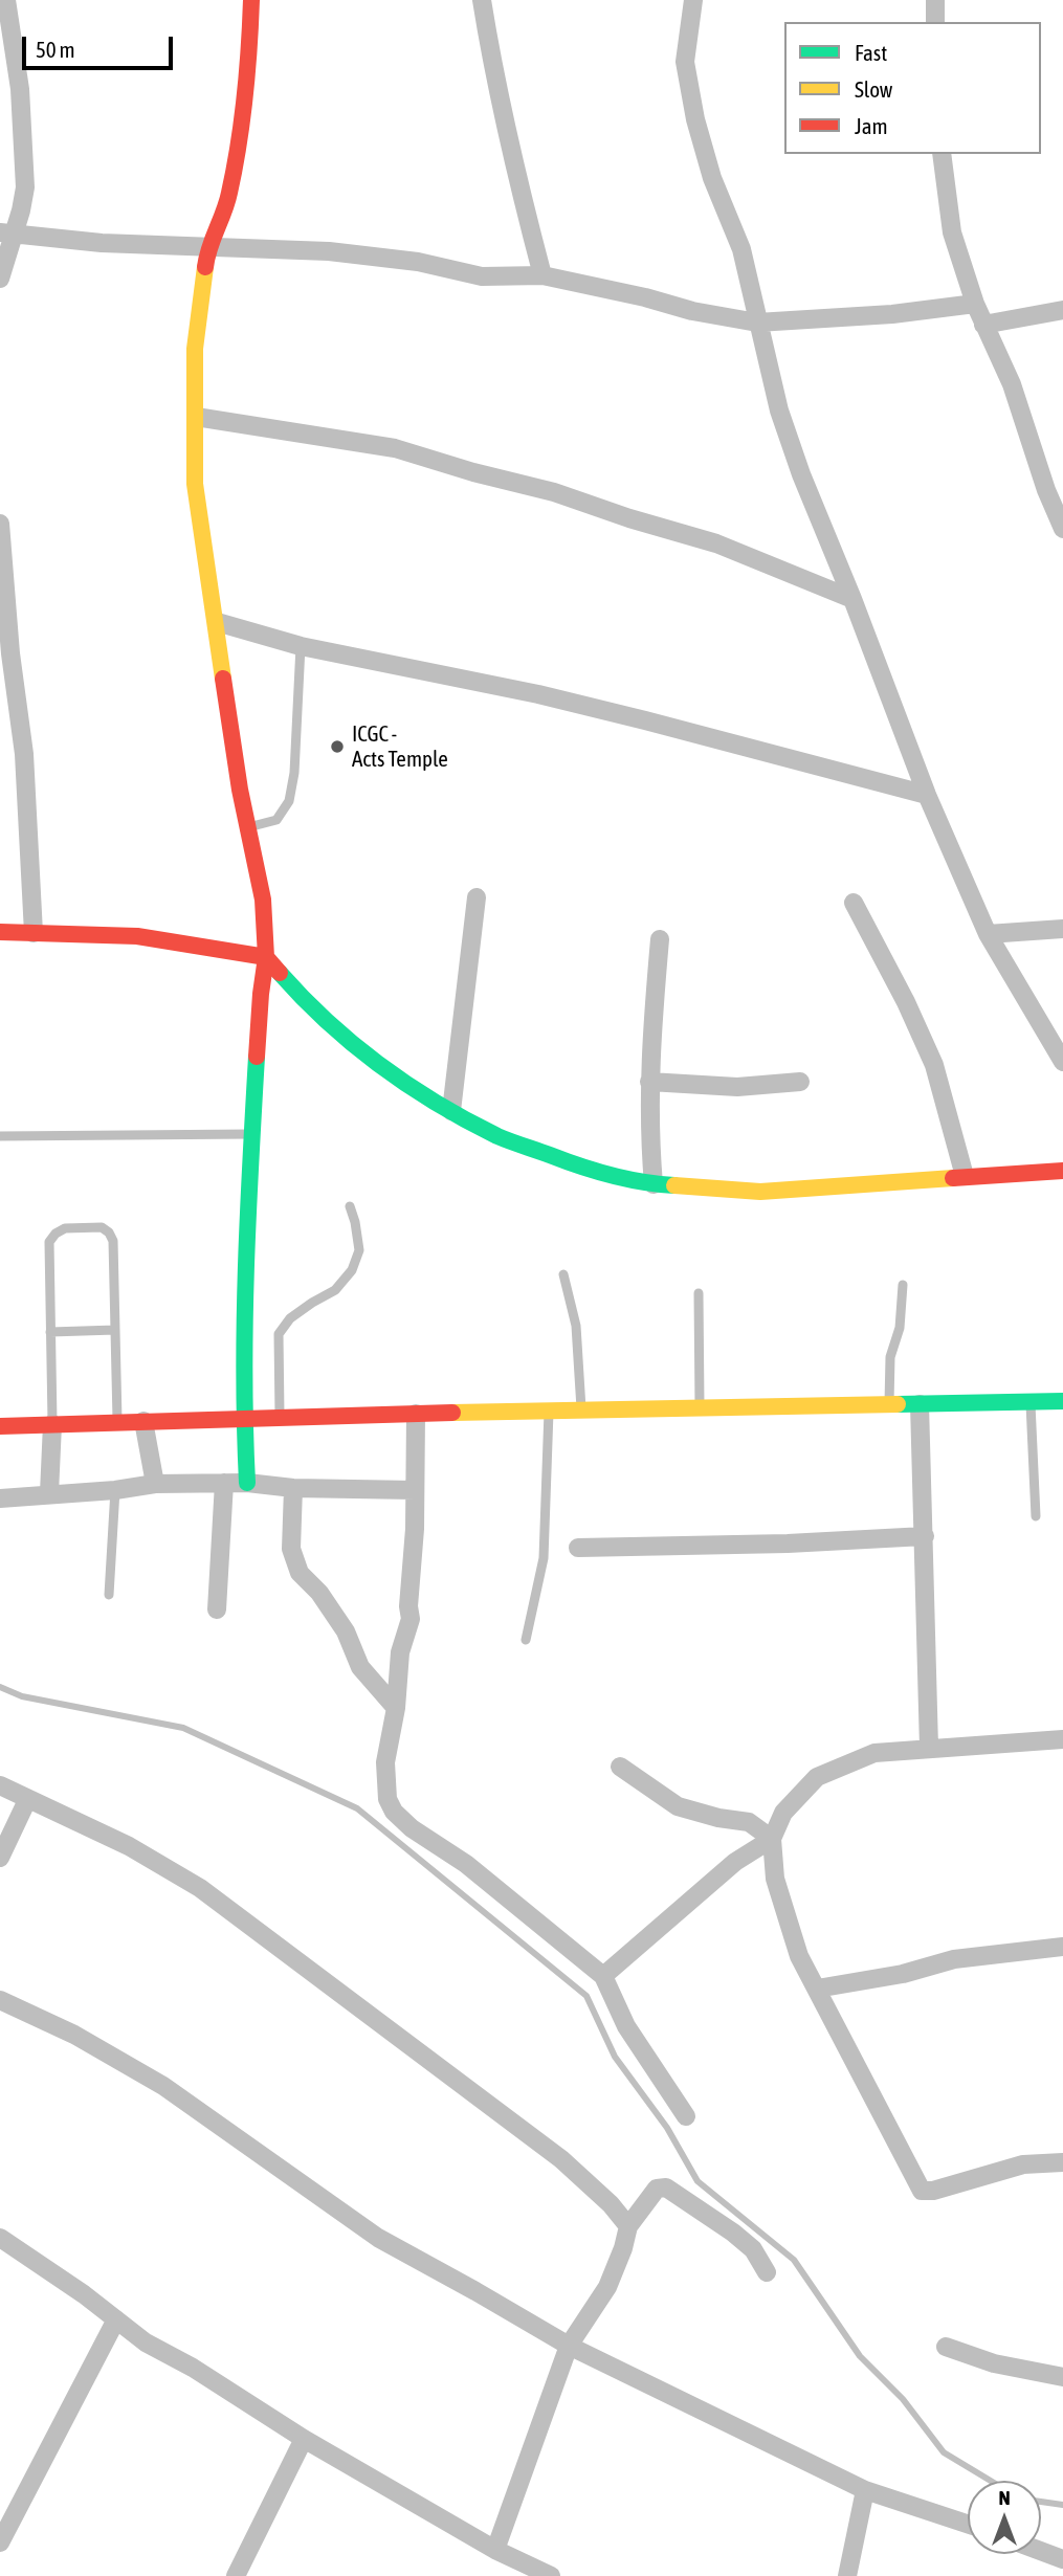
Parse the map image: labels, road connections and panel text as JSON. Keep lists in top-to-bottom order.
{
  "places": ["ICGC - Acts Temple"],
  "legend": ["Fast", "Slow", "Jam"],
  "scale_bar": "50 m",
  "north": "top"
}
